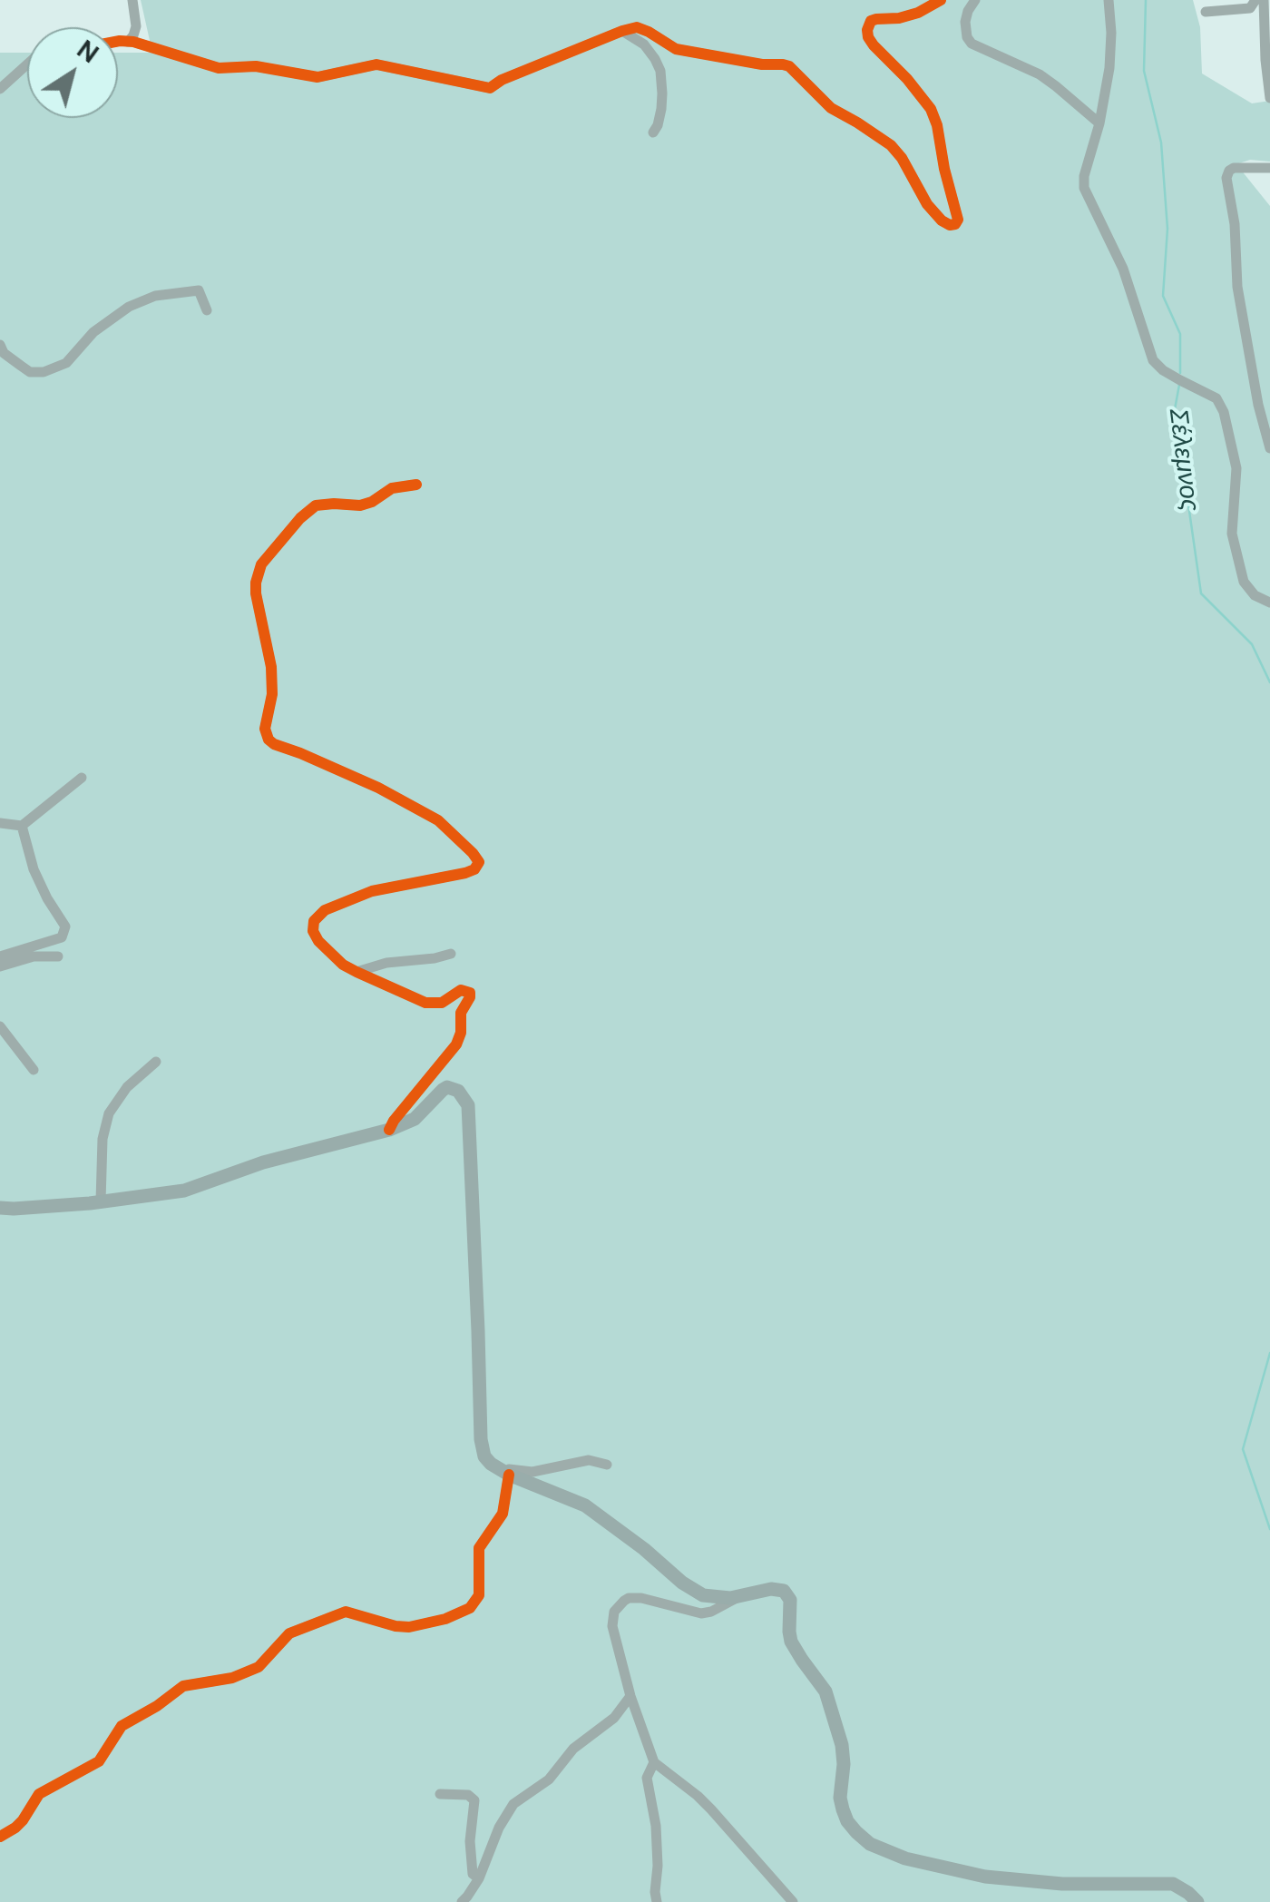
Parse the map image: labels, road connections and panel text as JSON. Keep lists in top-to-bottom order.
{
  "water": ["Σέλεμνος"],
  "north": "top right"
}
